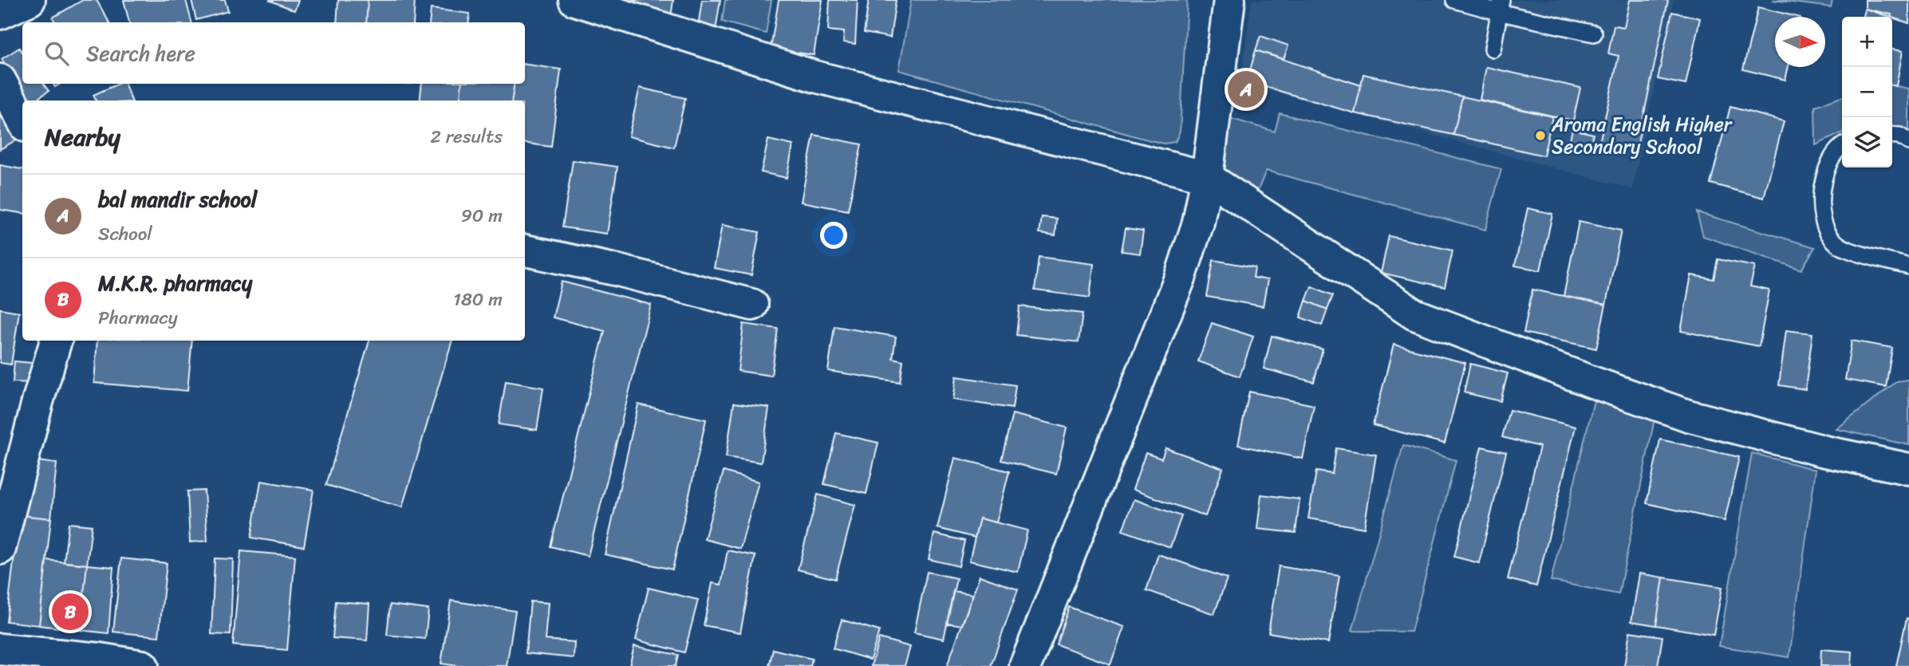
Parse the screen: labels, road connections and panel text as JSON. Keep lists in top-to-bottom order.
{
  "places": ["Aroma English Higher Secondary School"],
  "north": "right",
  "page": {
    "map_buttons": ["+", "−"],
    "search": "Search here",
    "pins": ["A", "B"],
    "heading": ["Nearby", "2 results"],
    "list": [
      {
        "mark": "A",
        "name": "bal mandir school",
        "note": "School",
        "value": "90 m"
      },
      {
        "mark": "B",
        "name": "M.K.R. pharmacy",
        "note": "Pharmacy",
        "value": "180 m"
      }
    ]
  }
}
